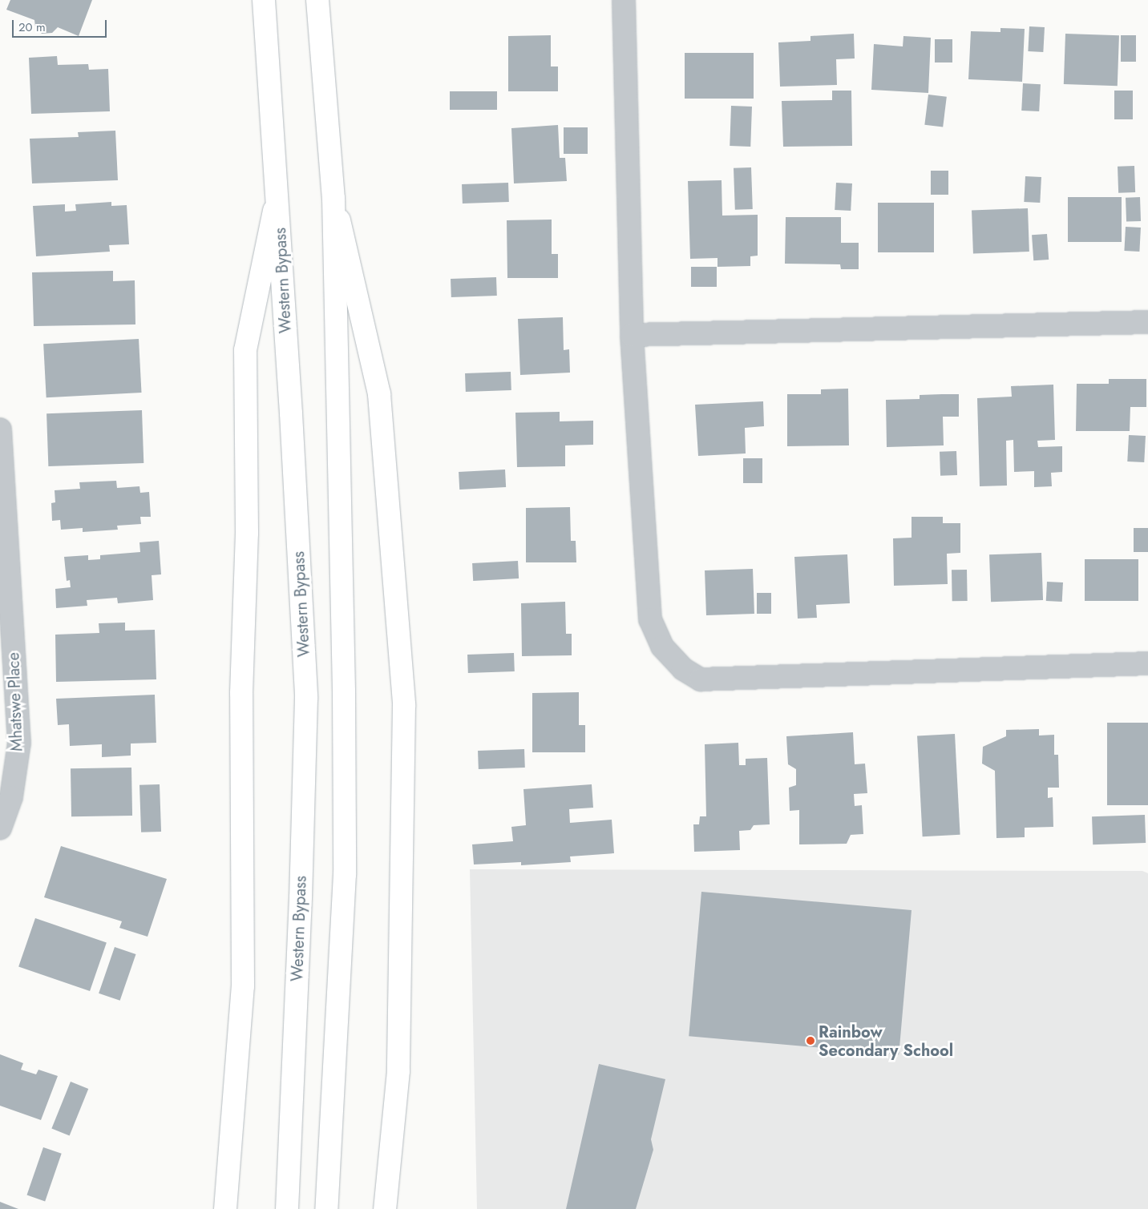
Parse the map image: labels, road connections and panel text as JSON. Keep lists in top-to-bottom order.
{
  "streets": {
    "main road": ["Western Bypass"],
    "street": ["Mhatswe Place"]
  },
  "places": ["Rainbow Secondary School"],
  "scale_bar": "20 m"
}
